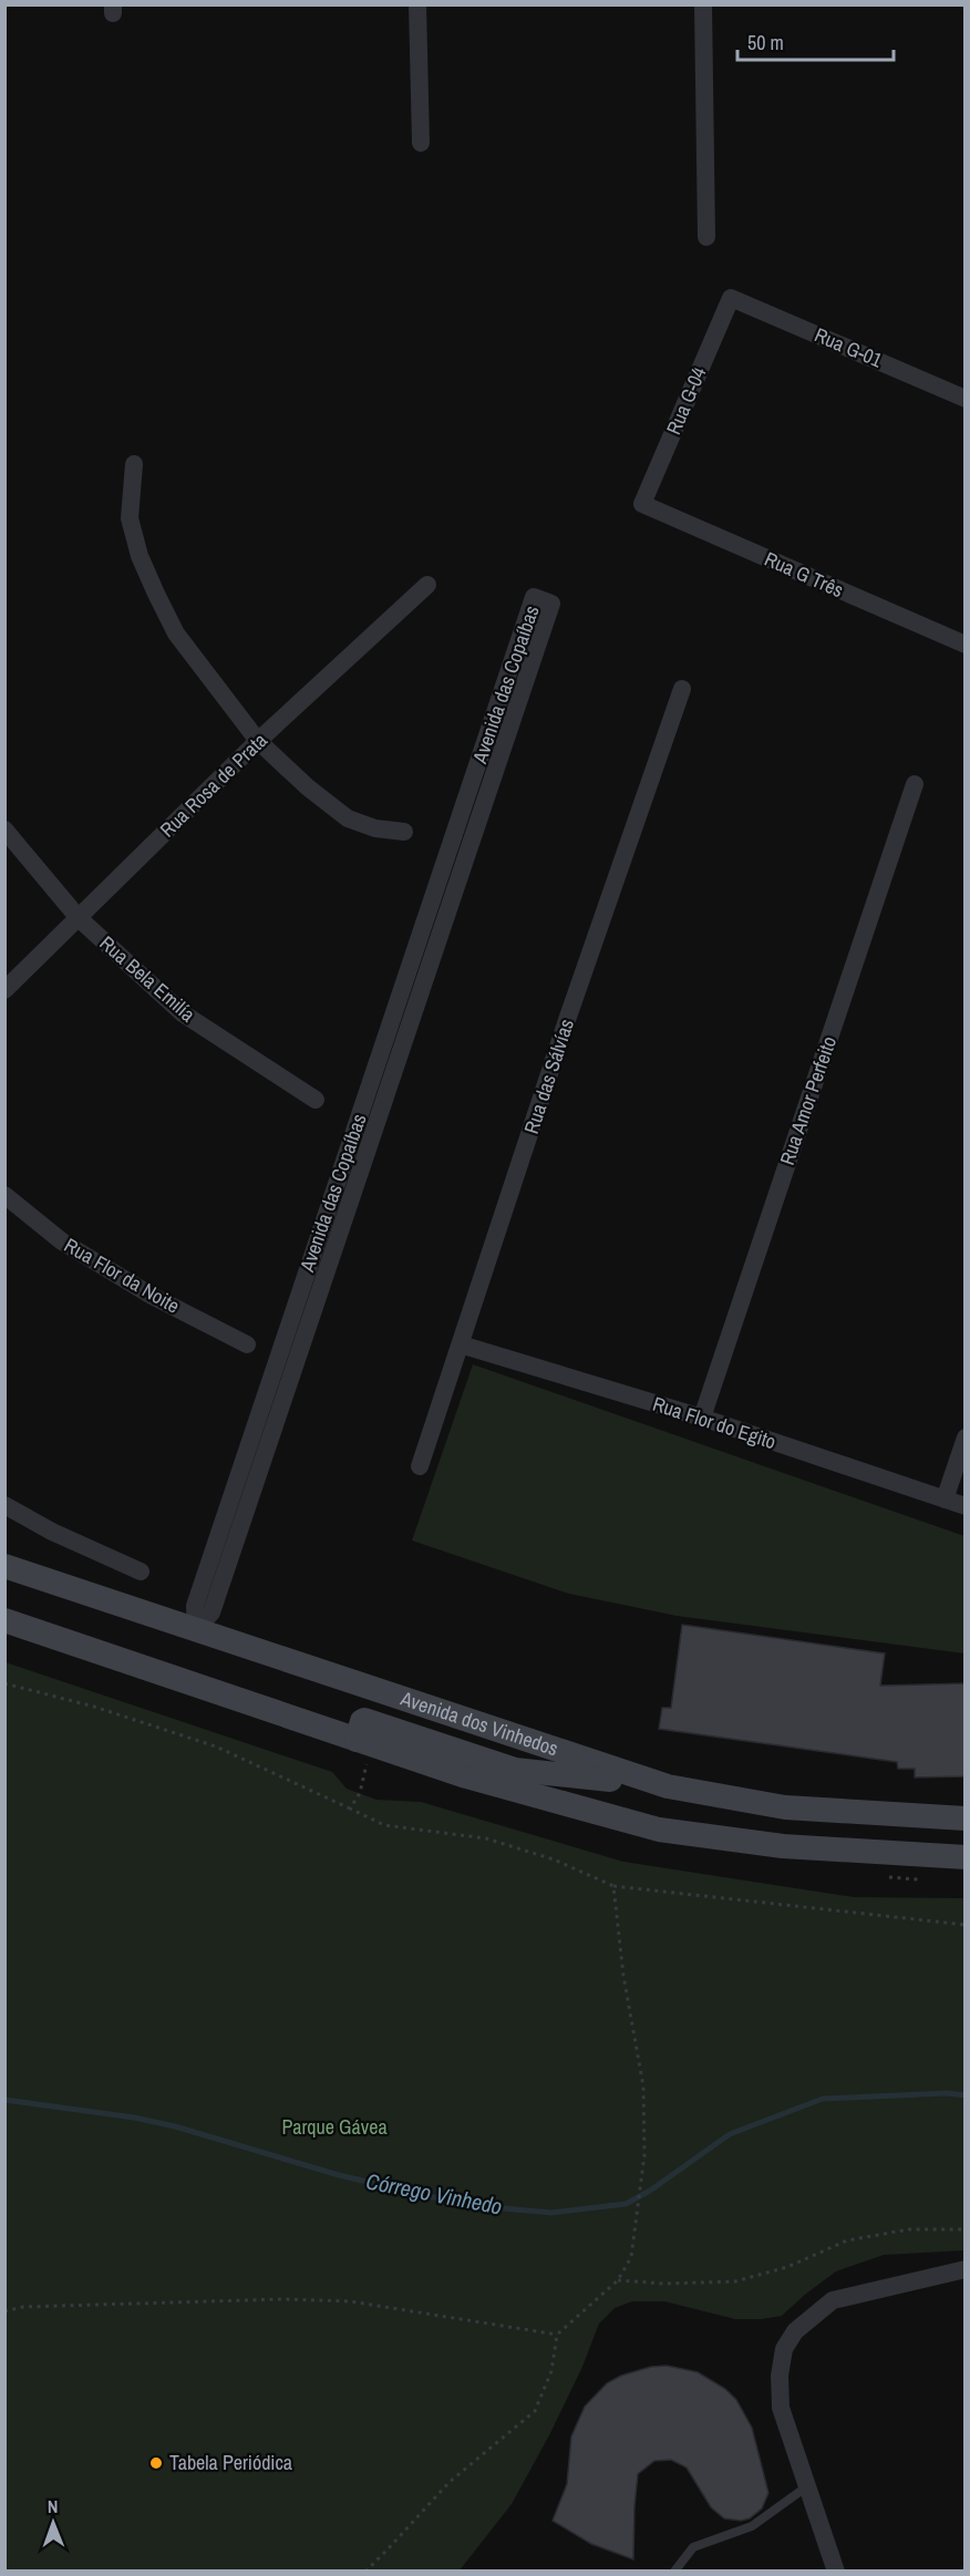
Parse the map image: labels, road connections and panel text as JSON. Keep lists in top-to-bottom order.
{
  "streets": {
    "main road": ["Avenida dos Vinhedos"],
    "street": [
      "Rua G-01",
      "Rua G-04",
      "Rua G Três",
      "Avenida das Copaíbas",
      "Rua Rosa de Prata",
      "Rua Bela Emilía",
      "Rua das Sálvías",
      "Rua Amor Perfeito",
      "Rua Flor da Noite",
      "Rua Flor do Egito"
    ]
  },
  "crossings": [
    ["Rua G-01", "Rua G-04"],
    ["Rua G-04", "Rua G Três"],
    ["Avenida das Copaíbas", "Avenida dos Vinhedos"],
    ["Rua Rosa de Prata", "Rua Bela Emilía"],
    ["Rua das Sálvías", "Rua Flor do Egito"],
    ["Rua Amor Perfeito", "Rua Flor do Egito"]
  ],
  "water": ["Córrego Vinhedo"],
  "parks": ["Parque Gávea"],
  "places": ["Tabela Periódica"],
  "scale_bar": "50 m",
  "north": "top"
}
